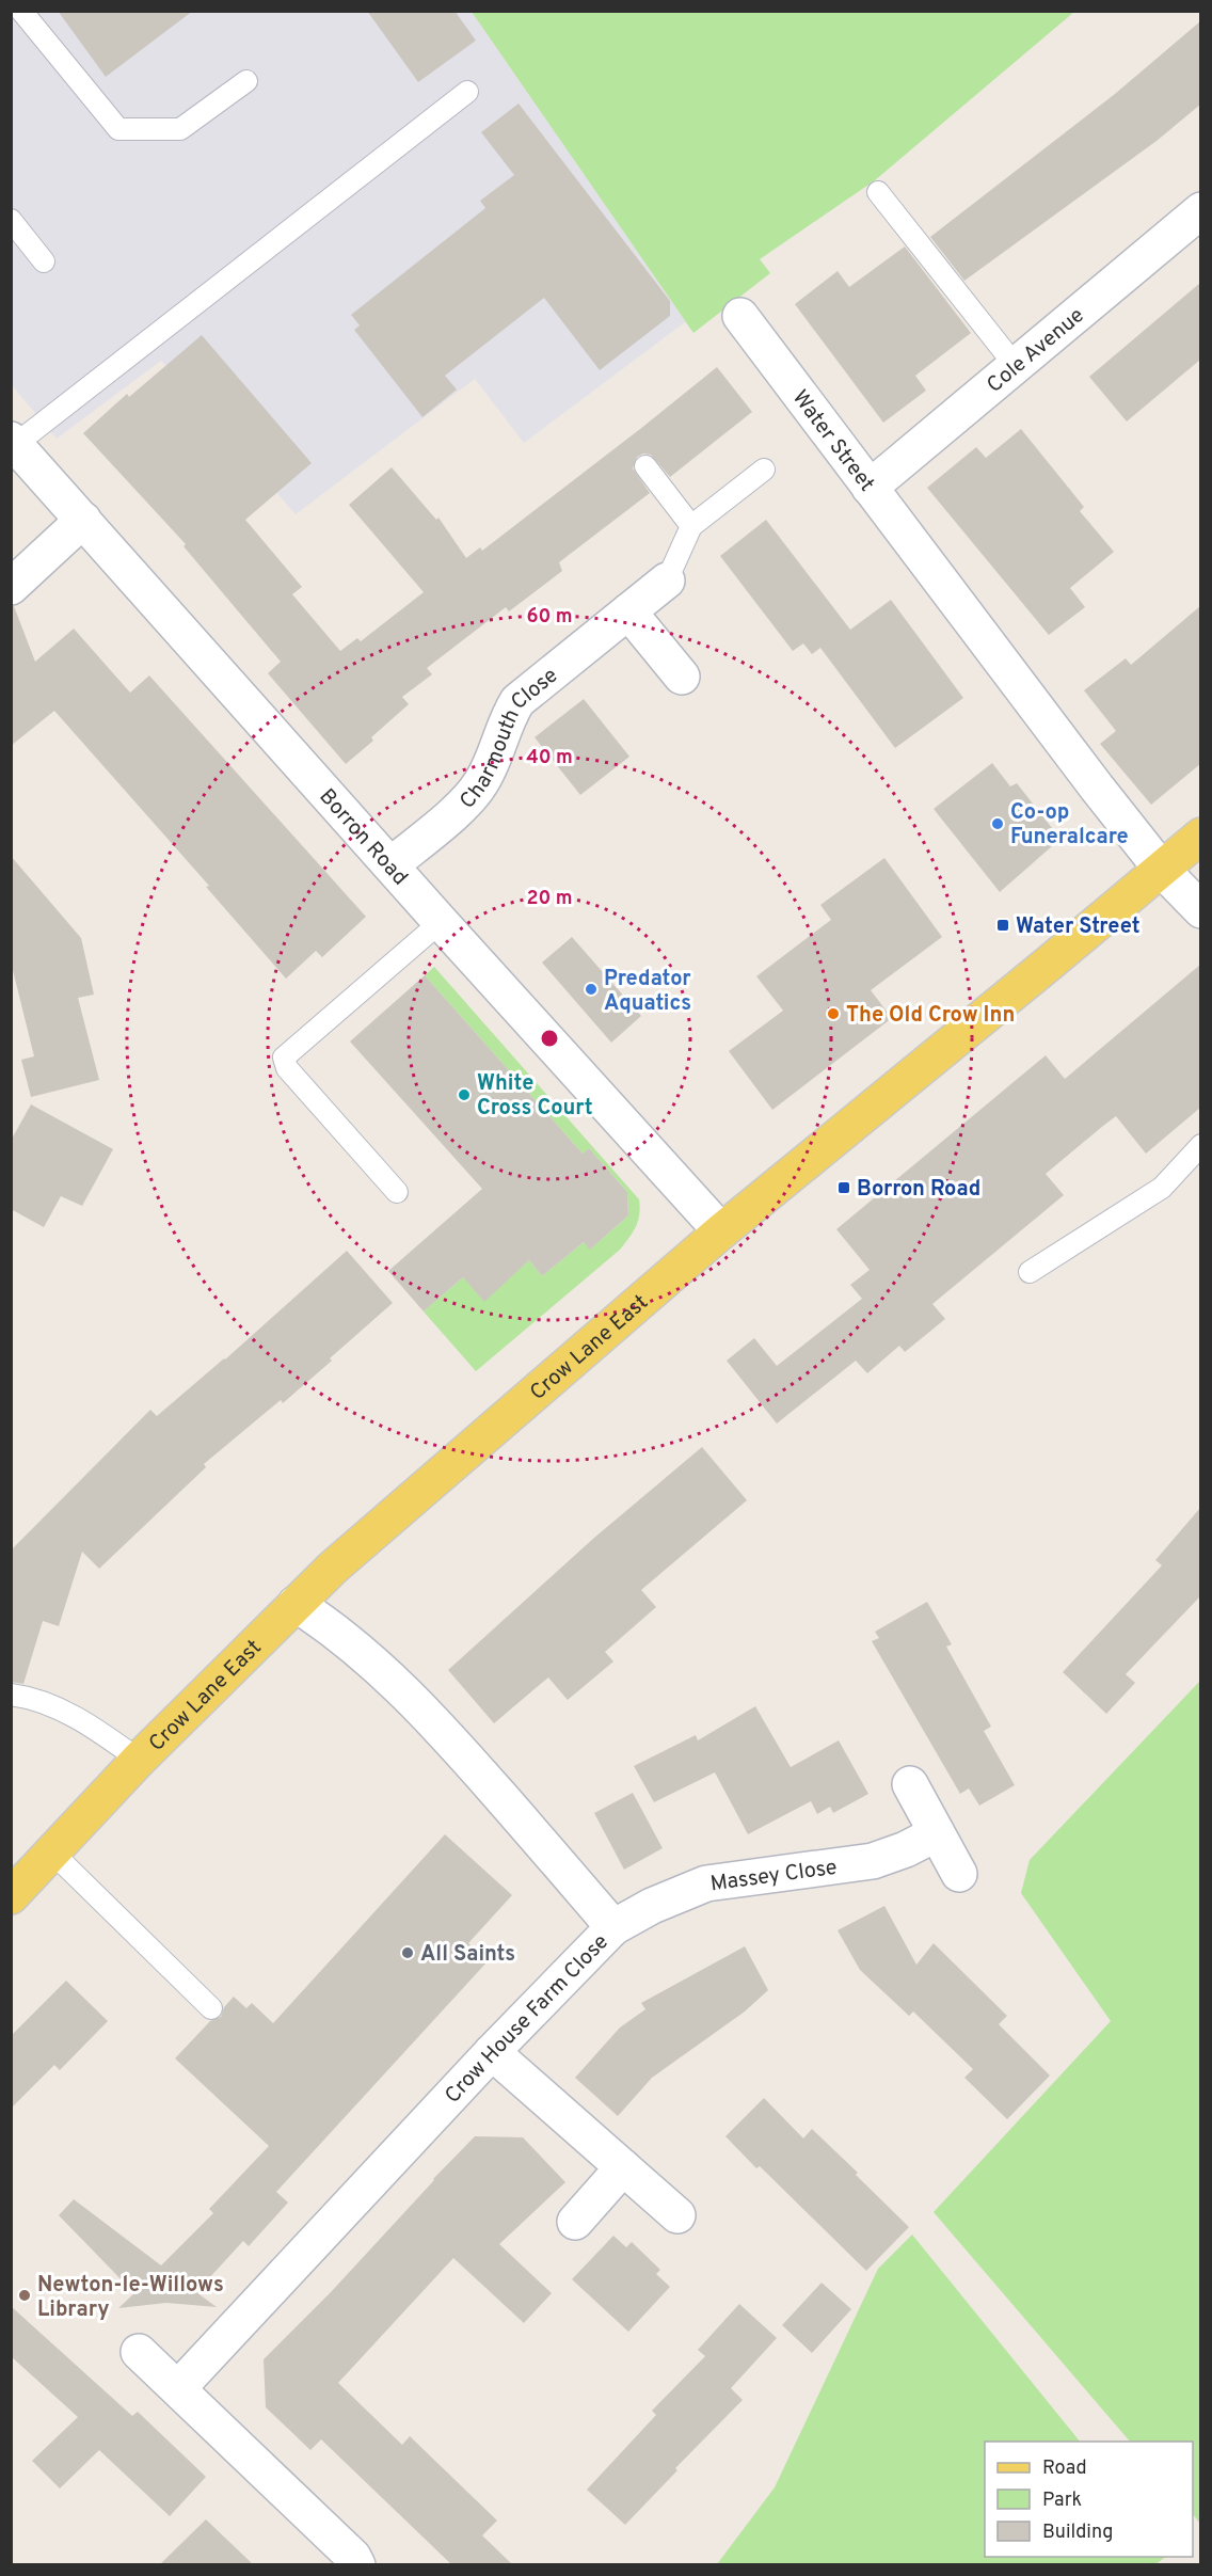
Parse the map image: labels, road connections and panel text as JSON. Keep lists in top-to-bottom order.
{
  "streets": {
    "main road": ["Crow Lane East"],
    "street": [
      "Cole Avenue",
      "Water Street",
      "Charmouth Close",
      "Borron Road",
      "Massey Close",
      "Crow House Farm Close"
    ]
  },
  "crossings": [
    ["Cole Avenue", "Water Street"],
    ["Water Street", "Crow Lane East"],
    ["Charmouth Close", "Borron Road"],
    ["Borron Road", "Crow Lane East"],
    ["Crow Lane East", "Crow House Farm Close"],
    ["Massey Close", "Crow House Farm Close"]
  ],
  "places": {
    "other": [
      "Co-op Funeralcare",
      "Predator Aquatics",
      "The Old Crow Inn",
      "White Cross Court",
      "All Saints",
      "Newton-le-Willows Library"
    ],
    "transit": ["Water Street", "Borron Road"]
  },
  "legend": ["Road", "Park", "Building"],
  "rings": ["60 m", "40 m", "20 m"]
}
